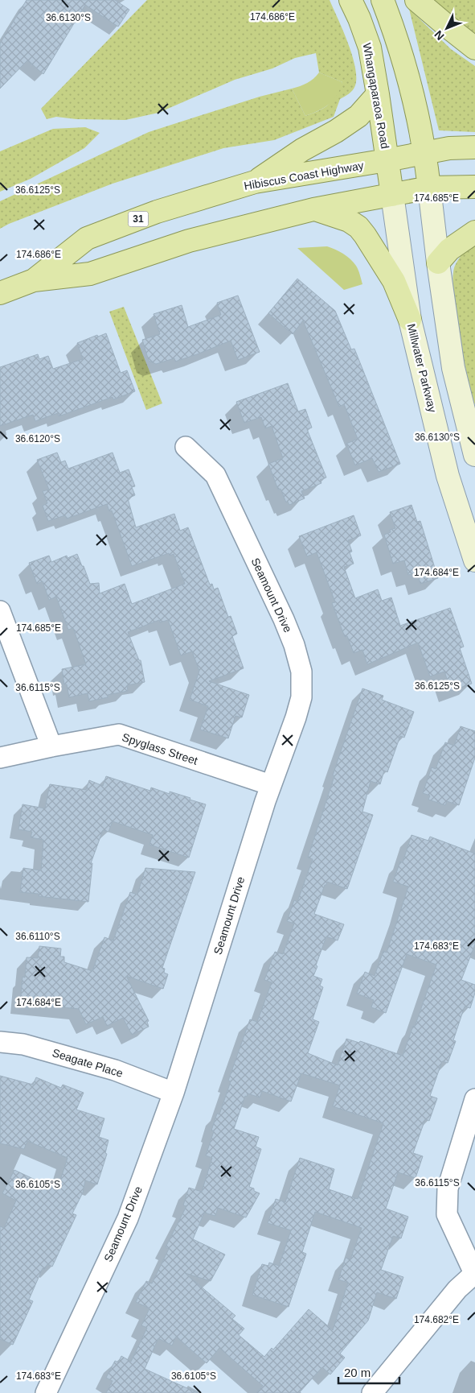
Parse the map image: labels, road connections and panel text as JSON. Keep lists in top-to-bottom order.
{
  "streets": {
    "main road": [
      "Whangaparaoa Road",
      "Hibiscus Coast Highway",
      "31",
      "Millwater Parkway"
    ],
    "street": ["Seamount Drive", "Spyglass Street", "Seagate Place"]
  },
  "crossings": [
    ["Whangaparaoa Road", "Hibiscus Coast Highway"],
    ["Whangaparaoa Road", "Millwater Parkway"],
    ["Hibiscus Coast Highway", "Millwater Parkway"],
    ["Seamount Drive", "Spyglass Street"],
    ["Seamount Drive", "Seagate Place"]
  ],
  "scale_bar": "20 m",
  "north": "bottom left",
  "coordinates": [
    "174.686°E",
    "36.6130°S",
    "36.6125°S",
    "174.685°E",
    "36.6120°S",
    "174.684°E",
    "36.6115°S",
    "36.6110°S",
    "174.683°E",
    "36.6105°S",
    "174.682°E"
  ]
}
